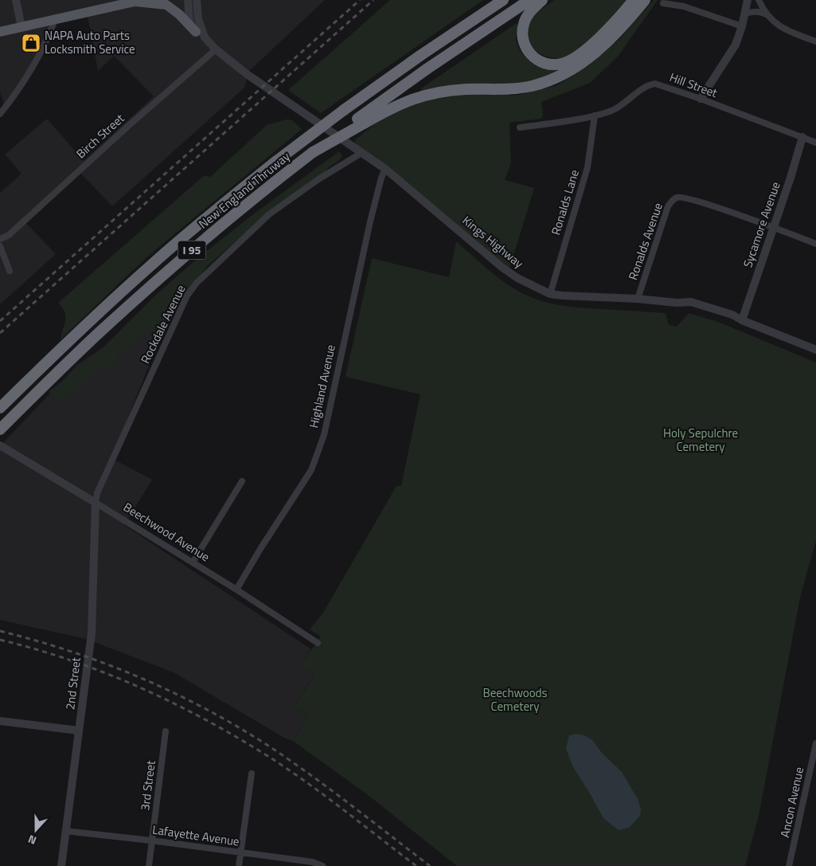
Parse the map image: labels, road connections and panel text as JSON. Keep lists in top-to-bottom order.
{
  "streets": {
    "highway": ["New England Thruway", "I 95"],
    "street": [
      "Hill Street",
      "Birch Street",
      "Ronalds Lane",
      "Sycamore Avenue",
      "Ronalds Avenue",
      "Kings Highway",
      "Rockdale Avenue",
      "Highland Avenue",
      "Beechwood Avenue",
      "2nd Street",
      "3rd Street",
      "Ancon Avenue",
      "Lafayette Avenue"
    ]
  },
  "crossings": [
    ["Hill Street", "Ronalds Lane"],
    ["Hill Street", "Sycamore Avenue"],
    ["Birch Street", "Kings Highway"],
    ["Ronalds Lane", "Kings Highway"],
    ["Sycamore Avenue", "Ronalds Avenue"],
    ["Sycamore Avenue", "Kings Highway"],
    ["Ronalds Avenue", "Kings Highway"],
    ["Kings Highway", "Rockdale Avenue"],
    ["Kings Highway", "Highland Avenue"],
    ["Rockdale Avenue", "Beechwood Avenue"],
    ["Rockdale Avenue", "2nd Street"],
    ["Highland Avenue", "Beechwood Avenue"],
    ["Beechwood Avenue", "2nd Street"],
    ["2nd Street", "Lafayette Avenue"],
    ["3rd Street", "Lafayette Avenue"]
  ],
  "parks": ["Holy Sepulchre Cemetery", "Beechwoods Cemetery"],
  "places": {
    "shop": ["NAPA Auto Parts Locksmith Service"]
  },
  "north": "bottom"
}
